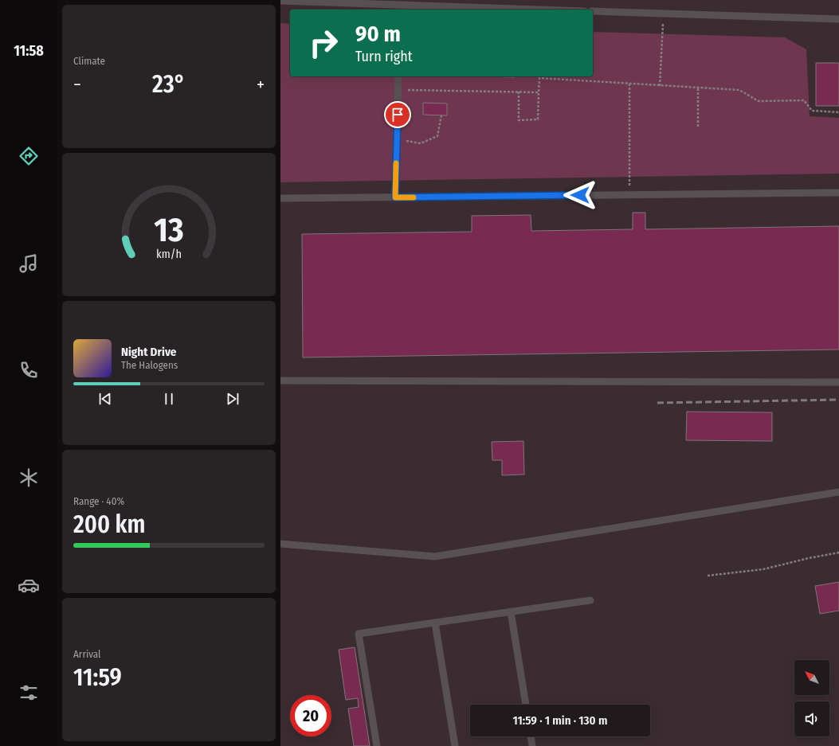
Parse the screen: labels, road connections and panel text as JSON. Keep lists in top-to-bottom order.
{
  "north": "top left",
  "page": {
    "tabs": "11:58",
    "tile": [
      "Climate",
      ["Range · 40%", "200 km"],
      ["Arrival", "11:59"]
    ],
    "turn": ["90 m", "Turn right"],
    "heat": ["−", "23°", "+"],
    "song": ["Night Drive", "The Halogens"],
    "limit": "20",
    "trip": "11:59 · 1 min · 130 m",
    "gauge": ["13", "km/h"]
  }
}
